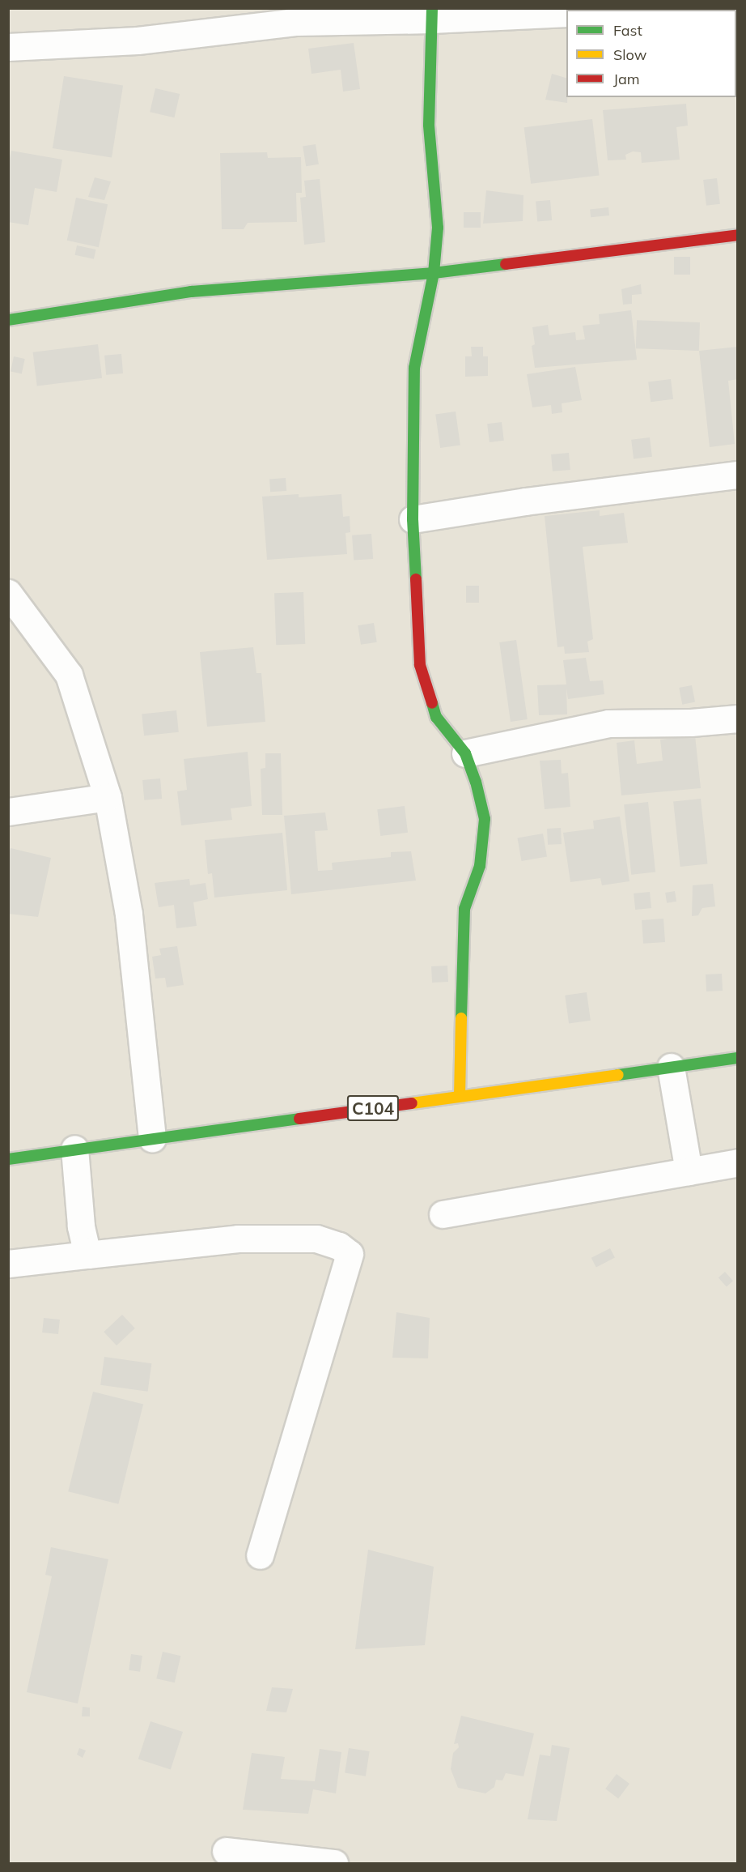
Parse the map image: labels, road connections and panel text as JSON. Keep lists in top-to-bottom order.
{
  "streets": {
    "main road": ["C104"]
  },
  "legend": ["Fast", "Slow", "Jam"]
}
